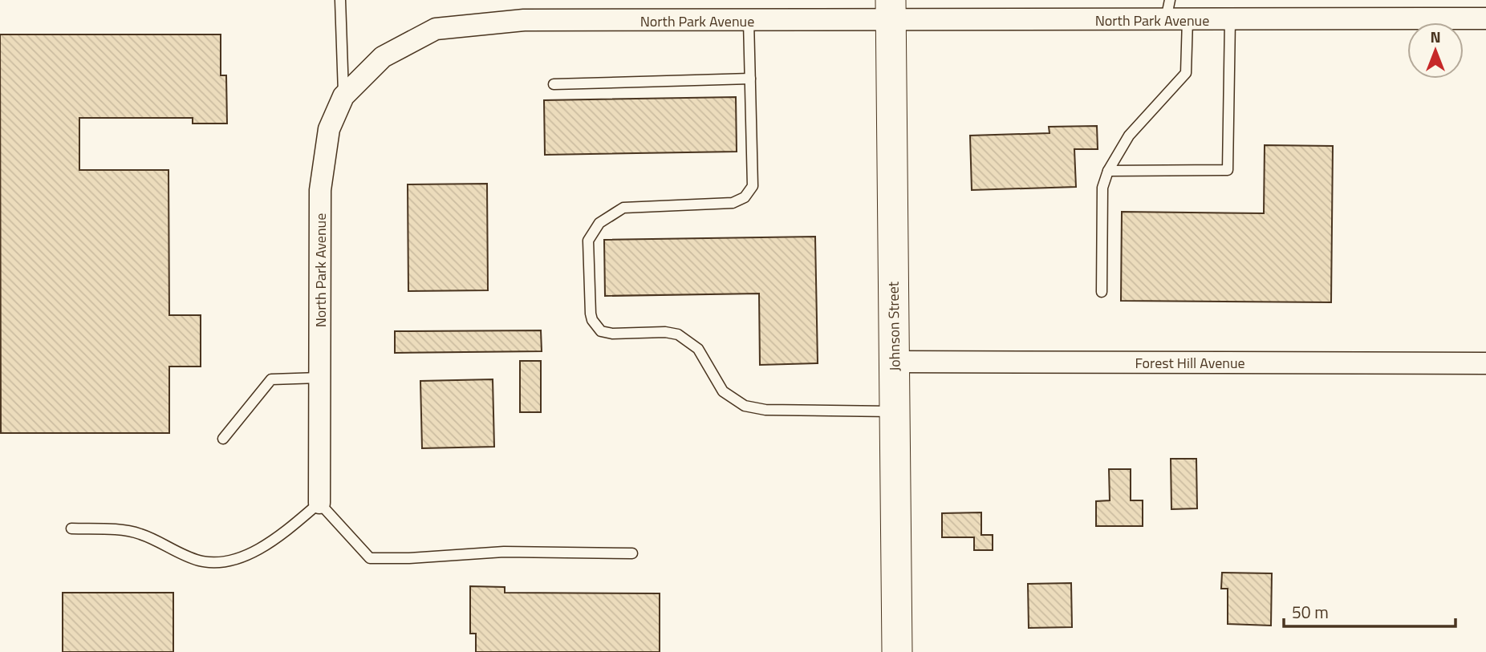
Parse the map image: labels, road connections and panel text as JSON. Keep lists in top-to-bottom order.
{
  "streets": {
    "street": ["North Park Avenue", "Johnson Street", "Forest Hill Avenue"]
  },
  "crossings": [
    ["North Park Avenue", "Johnson Street"],
    ["Johnson Street", "Forest Hill Avenue"]
  ],
  "scale_bar": "50 m",
  "north": "top"
}
